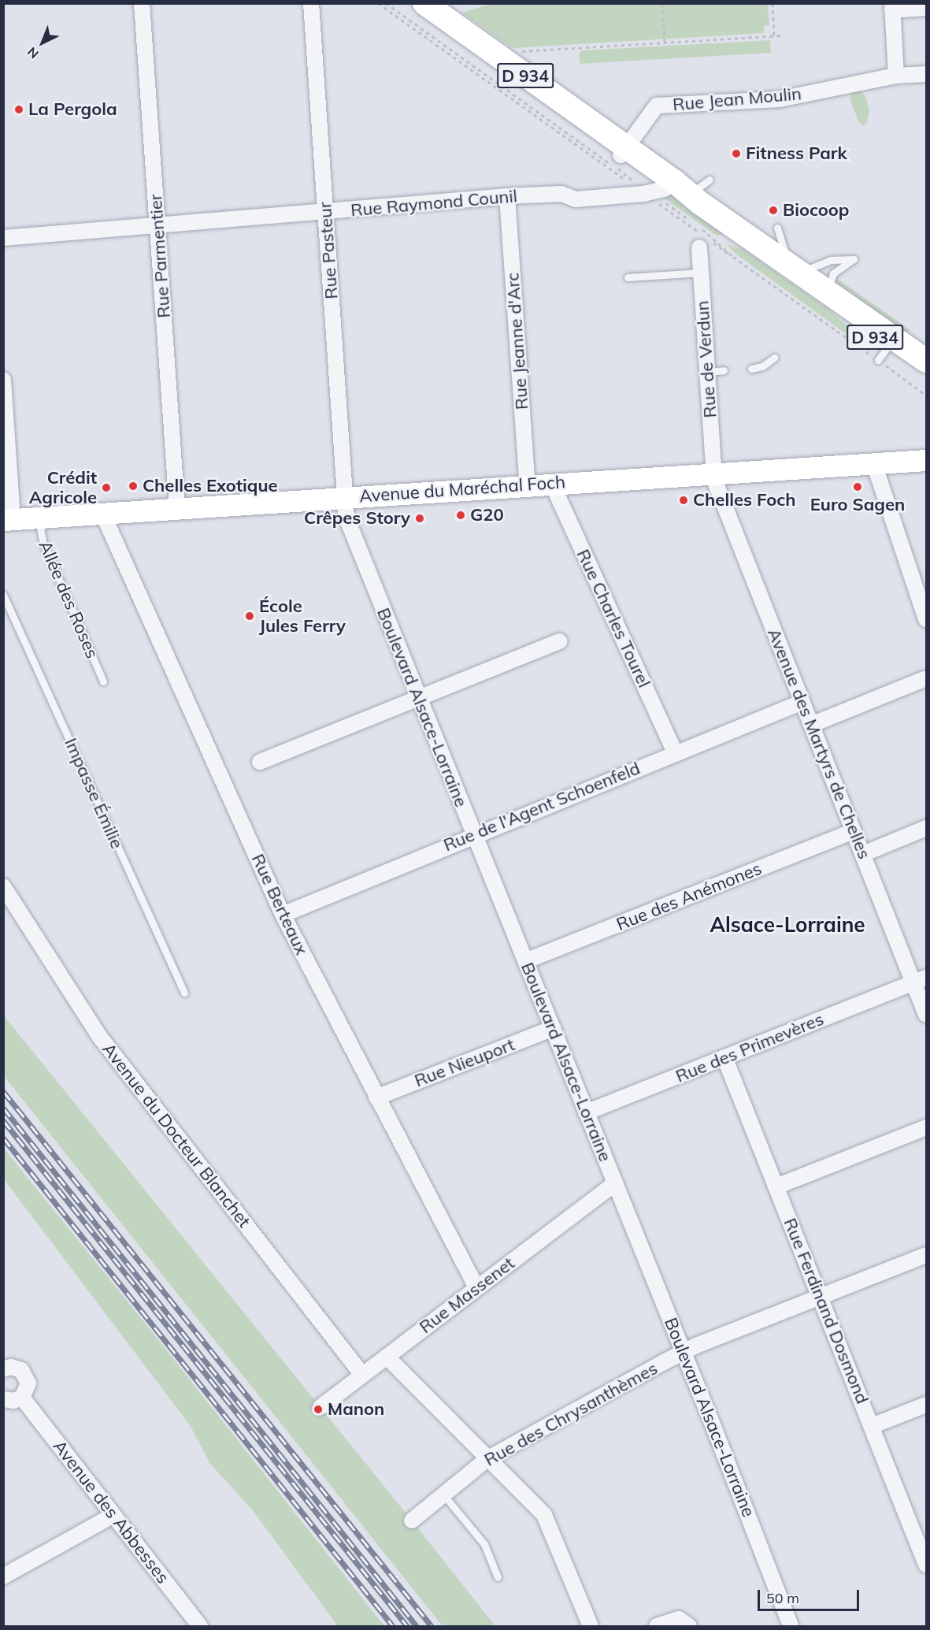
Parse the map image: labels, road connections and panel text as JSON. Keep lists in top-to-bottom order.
{
  "streets": {
    "main road": ["D 934"],
    "street": [
      "Rue Jean Moulin",
      "Rue Raymond Counil",
      "Rue Pasteur",
      "Rue Parmentier",
      "Rue Jeanne d'Arc",
      "Rue de Verdun",
      "Avenue du Maréchal Foch",
      "Rue Charles Tourel",
      "Boulevard Alsace-Lorraine",
      "Avenue des Martyrs de Chelles",
      "Rue de l'Agent Schoenfeld",
      "Rue des Anémones",
      "Rue Berteaux",
      "Rue des Primevères",
      "Rue Nieuport",
      "Avenue du Docteur Blanchet",
      "Rue Massenet",
      "Rue Ferdinand Dosmond",
      "Rue des Chrysanthèmes",
      "Avenue des Abbesses"
    ],
    "lane": ["Allée des Roses", "Impasse Émilie"]
  },
  "crossings": [
    ["D 934", "Rue Jean Moulin"],
    ["D 934", "Rue Raymond Counil"],
    ["Rue Raymond Counil", "Rue Pasteur"],
    ["Rue Raymond Counil", "Rue Parmentier"],
    ["Rue Raymond Counil", "Rue Jeanne d'Arc"],
    ["Rue Pasteur", "Avenue du Maréchal Foch"],
    ["Rue Pasteur", "Boulevard Alsace-Lorraine"],
    ["Rue Parmentier", "Avenue du Maréchal Foch"],
    ["Rue Jeanne d'Arc", "Avenue du Maréchal Foch"],
    ["Rue de Verdun", "Avenue du Maréchal Foch"],
    ["Rue de Verdun", "Avenue des Martyrs de Chelles"],
    ["Avenue du Maréchal Foch", "Allée des Roses"],
    ["Avenue du Maréchal Foch", "Rue Charles Tourel"],
    ["Avenue du Maréchal Foch", "Boulevard Alsace-Lorraine"],
    ["Avenue du Maréchal Foch", "Avenue des Martyrs de Chelles"],
    ["Avenue du Maréchal Foch", "Rue Berteaux"],
    ["Rue Charles Tourel", "Rue de l'Agent Schoenfeld"],
    ["Boulevard Alsace-Lorraine", "Rue de l'Agent Schoenfeld"],
    ["Boulevard Alsace-Lorraine", "Rue des Anémones"],
    ["Boulevard Alsace-Lorraine", "Rue des Primevères"],
    ["Boulevard Alsace-Lorraine", "Rue Nieuport"],
    ["Boulevard Alsace-Lorraine", "Rue Massenet"],
    ["Boulevard Alsace-Lorraine", "Rue des Chrysanthèmes"],
    ["Avenue des Martyrs de Chelles", "Rue de l'Agent Schoenfeld"],
    ["Avenue des Martyrs de Chelles", "Rue des Anémones"],
    ["Avenue des Martyrs de Chelles", "Rue des Primevères"],
    ["Rue de l'Agent Schoenfeld", "Rue Berteaux"],
    ["Rue Berteaux", "Rue Nieuport"],
    ["Rue Berteaux", "Rue Massenet"],
    ["Rue des Primevères", "Rue Ferdinand Dosmond"],
    ["Avenue du Docteur Blanchet", "Rue Massenet"],
    ["Rue Ferdinand Dosmond", "Rue des Chrysanthèmes"]
  ],
  "districts": ["Alsace-Lorraine"],
  "places": [
    "La Pergola",
    "Fitness Park",
    "Biocoop",
    "Chelles Exotique",
    "Euro Sagen",
    "Crédit Agricole",
    "Chelles Foch",
    "G20",
    "Crêpes Story",
    "École Jules Ferry",
    "Manon"
  ],
  "scale_bar": "50 m",
  "north": "bottom left"
}
